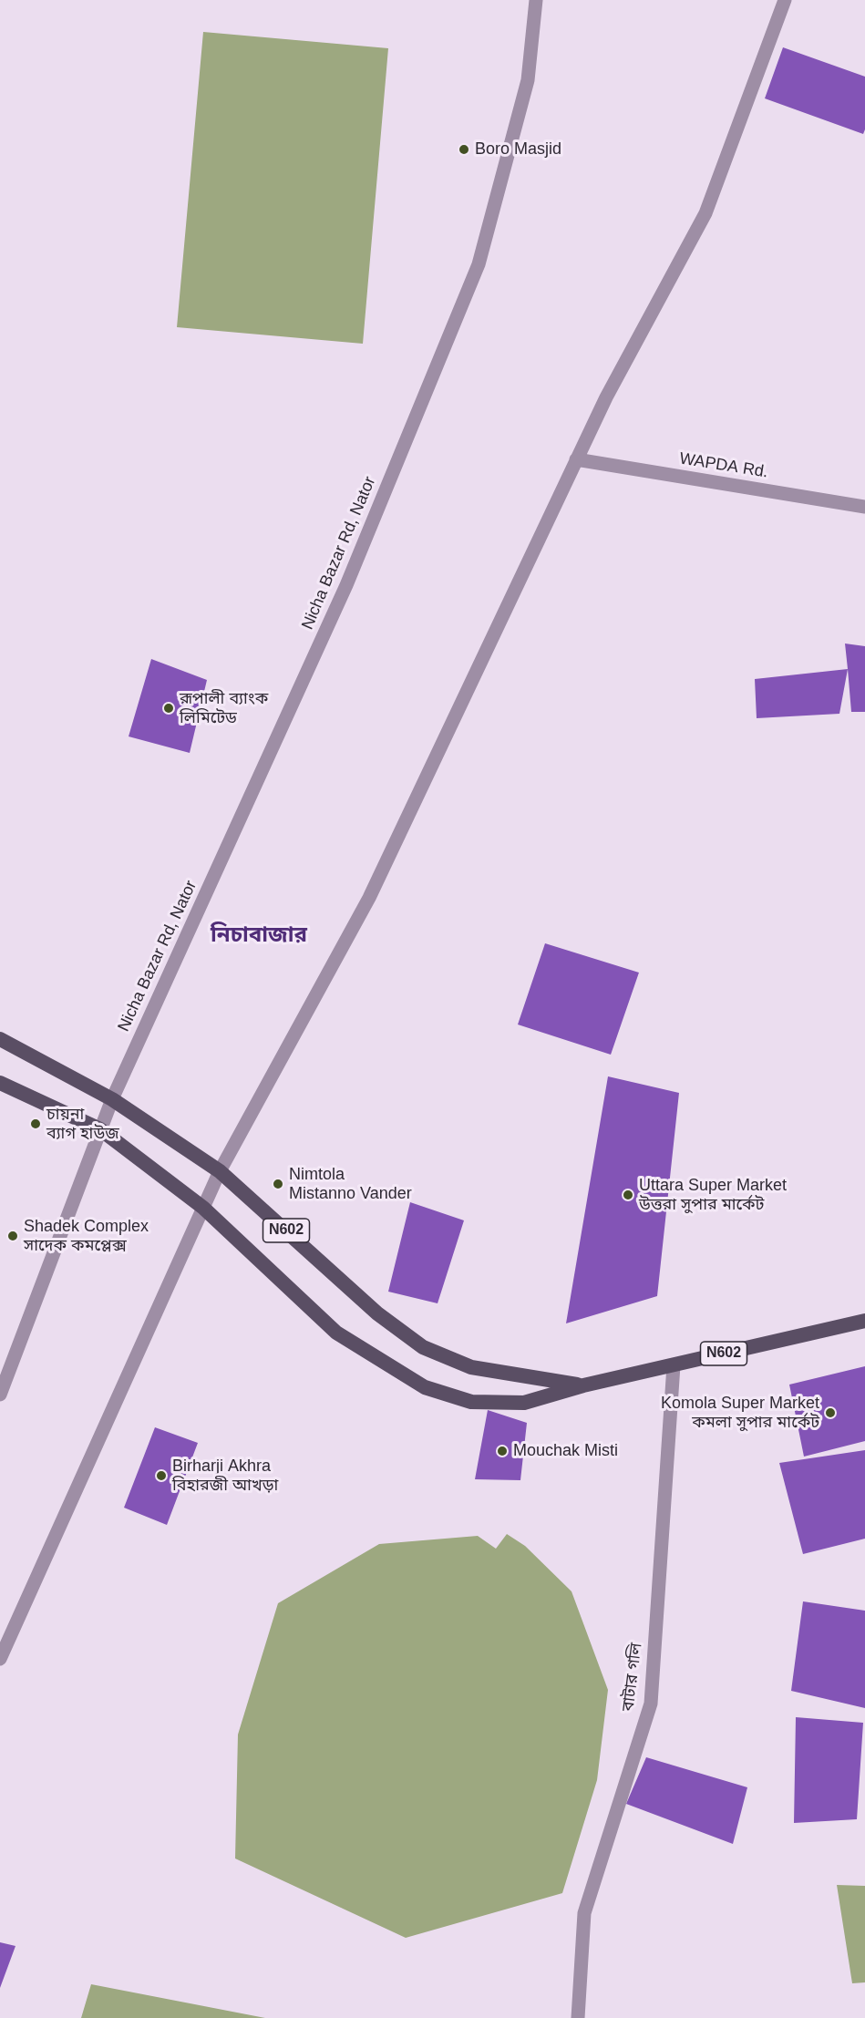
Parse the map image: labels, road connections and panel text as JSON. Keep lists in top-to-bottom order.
{
  "streets": {
    "highway": ["N602"],
    "street": ["WAPDA Rd.", "Nicha Bazar Rd, Nator", "বাটার গলি"]
  },
  "crossings": [
    ["Nicha Bazar Rd, Nator", "N602"],
    ["N602", "বাটার গলি"]
  ],
  "districts": ["নিচাবাজার"],
  "places": [
    "Boro Masjid",
    "রূপালী ব্যাংক লিমিটেড",
    "চায়না ব্যাগ হাউজ",
    "Nimtola Mistanno Vander",
    "Uttara Super Market উত্তরা সুপার মার্কেট",
    "Shadek Complex সাদেক কমপ্লেক্স",
    "Komola Super Market কমলা সুপার মার্কেট",
    "Mouchak Misti",
    "Birharji Akhra বিহারজী আখড়া"
  ]
}
